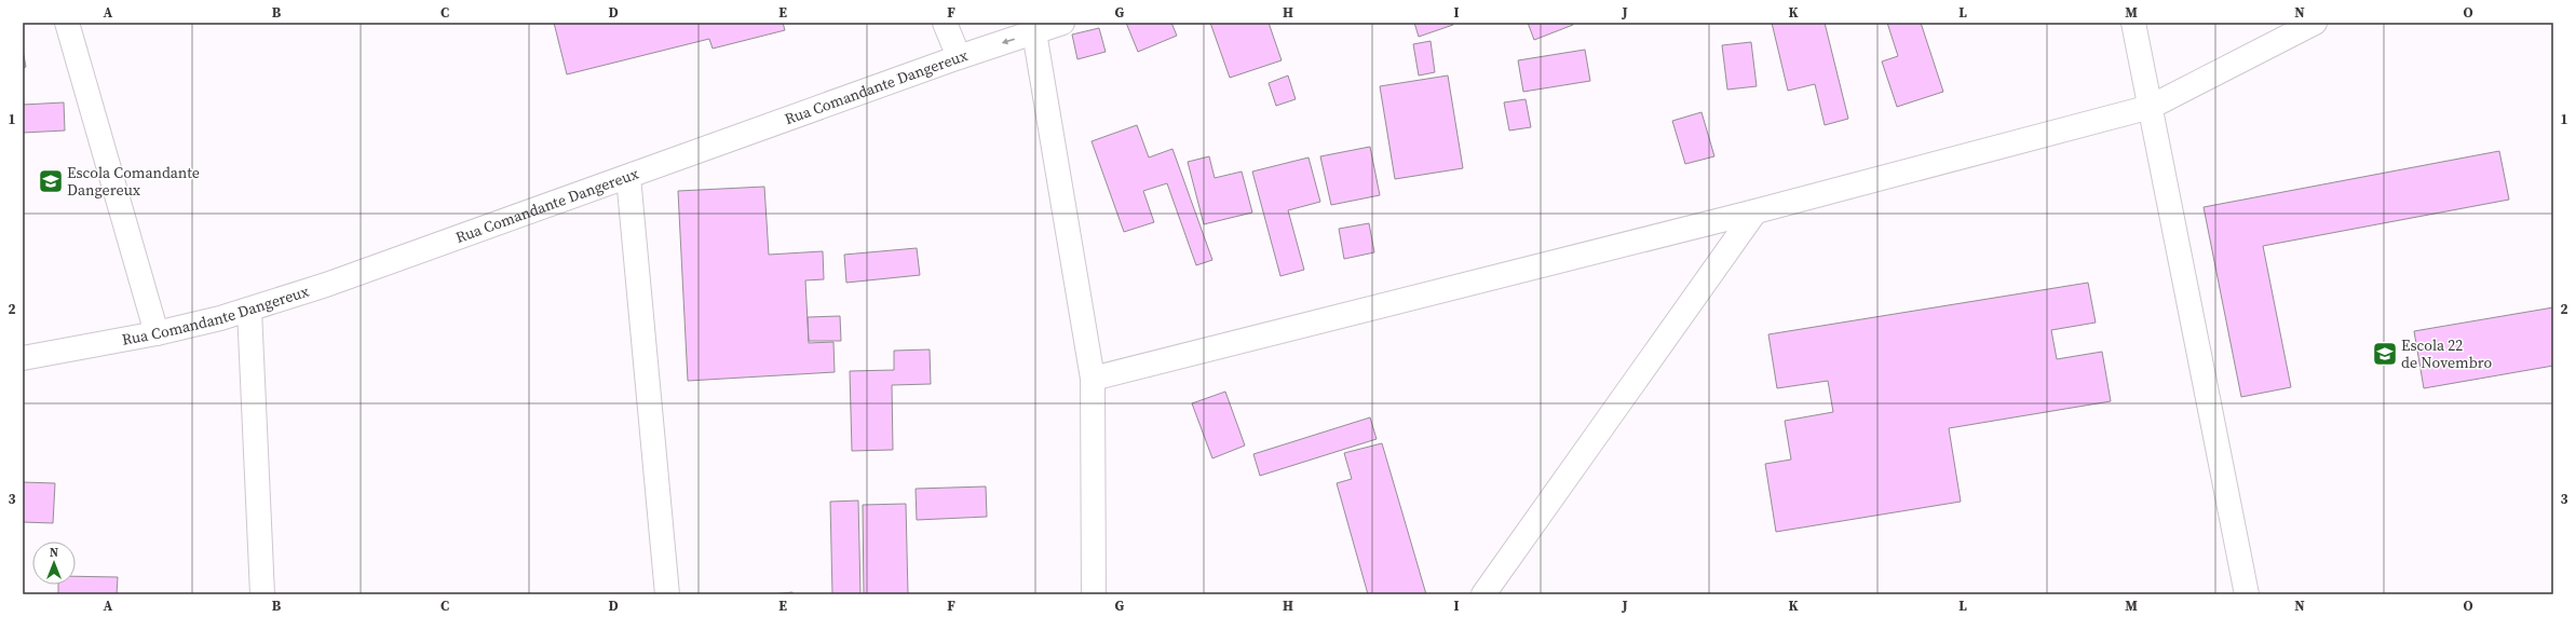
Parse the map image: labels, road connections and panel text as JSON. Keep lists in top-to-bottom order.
{
  "streets": {
    "street": ["Rua Comandante Dangereux"]
  },
  "places": {
    "school or university": ["Escola Comandante Dangereux", "Escola 22 de Novembro"]
  },
  "north": "top",
  "grid": {
    "columns": [
      "A",
      "B",
      "C",
      "D",
      "E",
      "F",
      "G",
      "H",
      "I",
      "J",
      "K",
      "L",
      "M",
      "N",
      "O"
    ],
    "rows": ["1", "2", "3"]
  }
}
